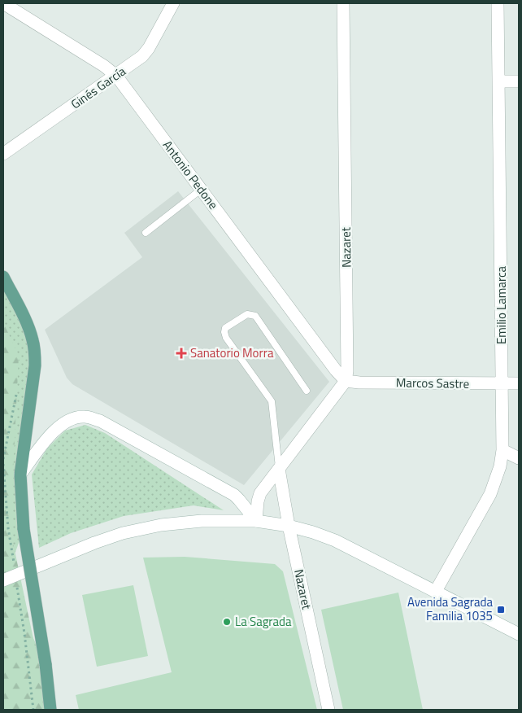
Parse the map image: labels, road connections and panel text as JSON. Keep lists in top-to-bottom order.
{
  "streets": {
    "street": [
      "Ginés García",
      "Antonio Pedone",
      "Nazaret",
      "Emilio Lamarca",
      "Marcos Sastre"
    ]
  },
  "crossings": [
    ["Ginés García", "Antonio Pedone"],
    ["Antonio Pedone", "Nazaret"],
    ["Antonio Pedone", "Marcos Sastre"],
    ["Nazaret", "Marcos Sastre"],
    ["Emilio Lamarca", "Marcos Sastre"]
  ],
  "places": {
    "health": ["Sanatorio Morra"],
    "transit": ["Avenida Sagrada Familia 1035"],
    "other": ["La Sagrada"]
  }
}
